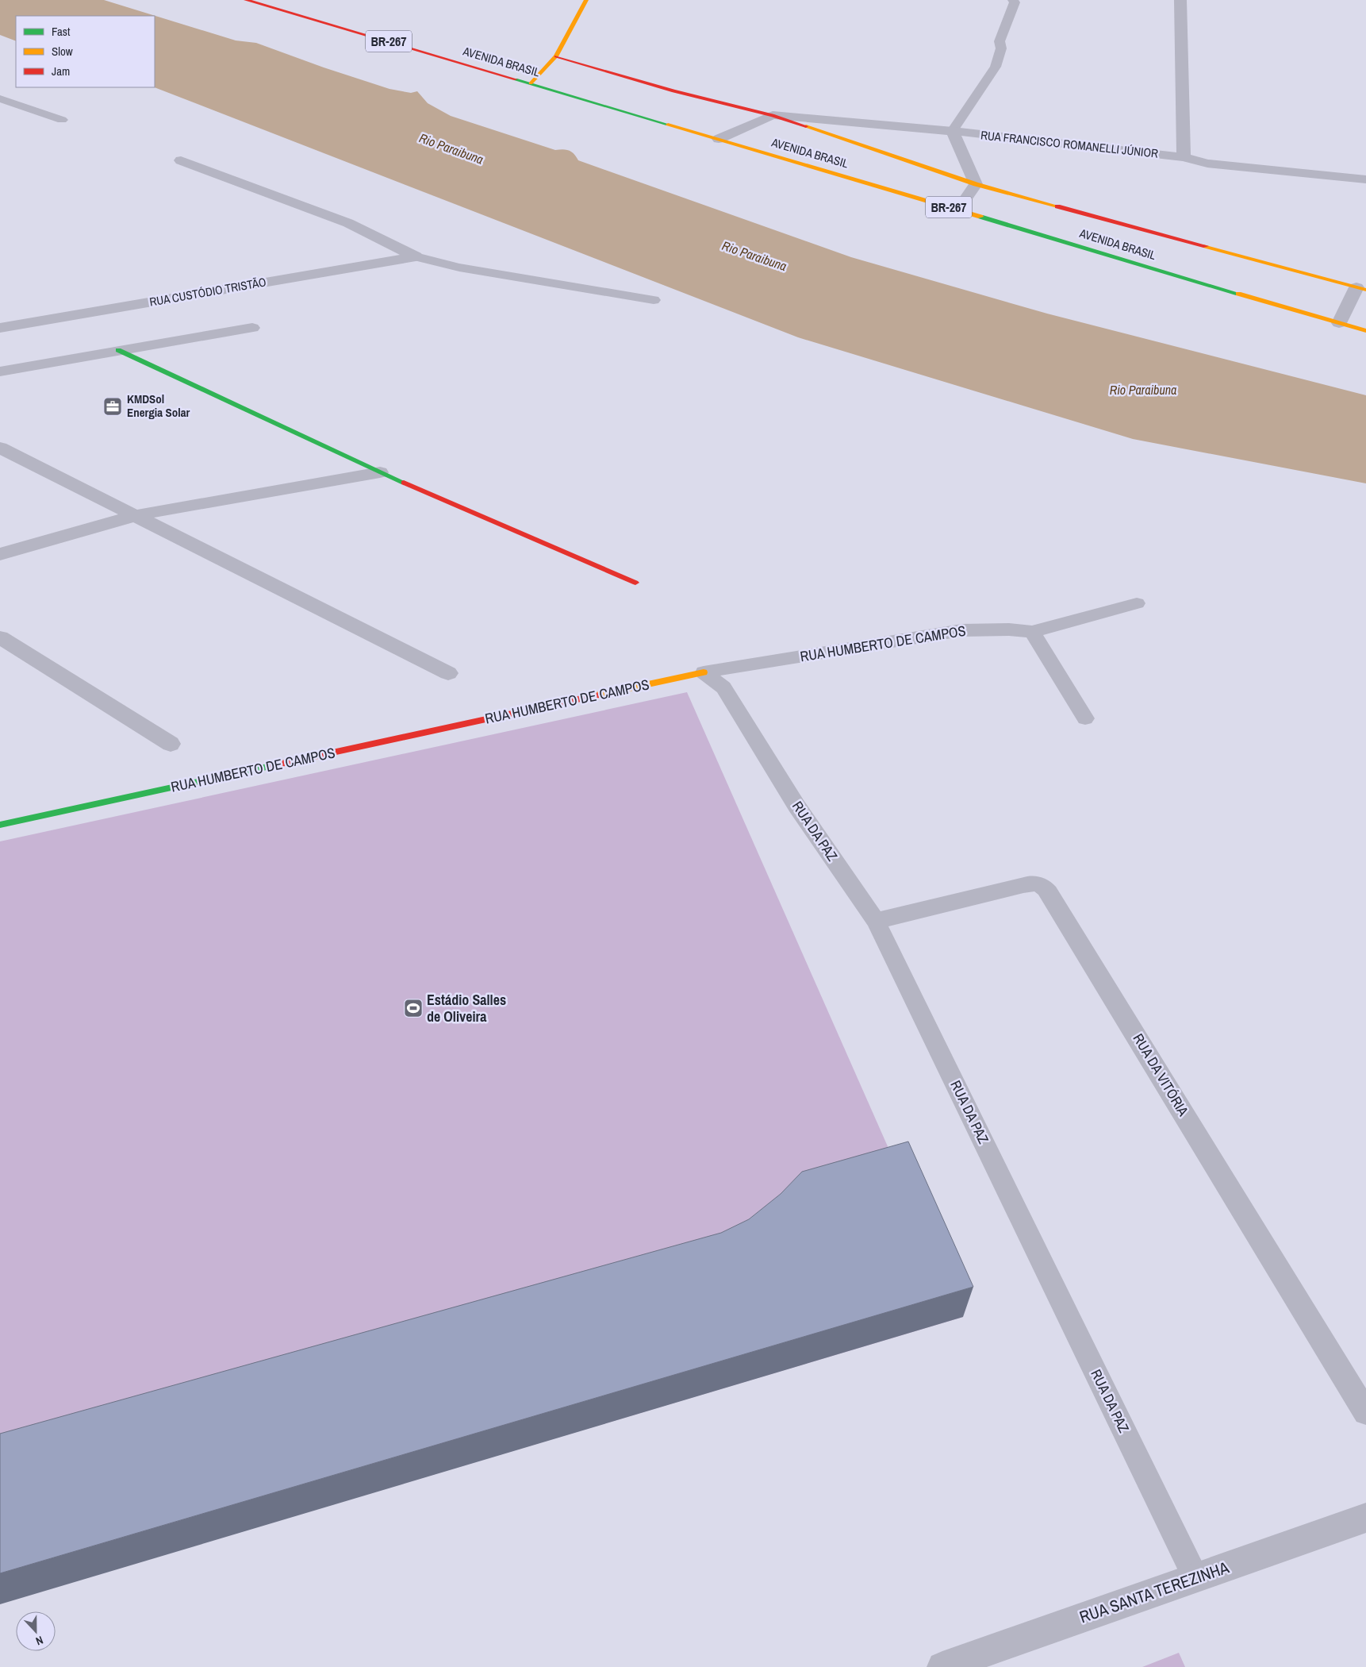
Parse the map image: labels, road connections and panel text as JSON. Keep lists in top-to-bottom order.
{
  "streets": {
    "main road": ["BR-267", "AVENIDA BRASIL", "RUA HUMBERTO DE CAMPOS"],
    "street": ["RUA FRANCISCO ROMANELLI JÚNIOR", "RUA CUSTÓDIO TRISTÃO", "RUA SANTA TEREZINHA"],
    "lane": ["RUA DA PAZ", "RUA DA VITÓRIA"]
  },
  "crossings": [
    ["RUA HUMBERTO DE CAMPOS", "RUA DA PAZ"],
    ["RUA DA PAZ", "RUA DA VITÓRIA"],
    ["RUA DA PAZ", "RUA SANTA TEREZINHA"]
  ],
  "water": ["Rio Paraibuna"],
  "places": {
    "office": ["KMDSol Energia Solar"],
    "sports": ["Estádio Salles de Oliveira"]
  },
  "legend": ["Fast", "Slow", "Jam"],
  "north": "bottom"
}
